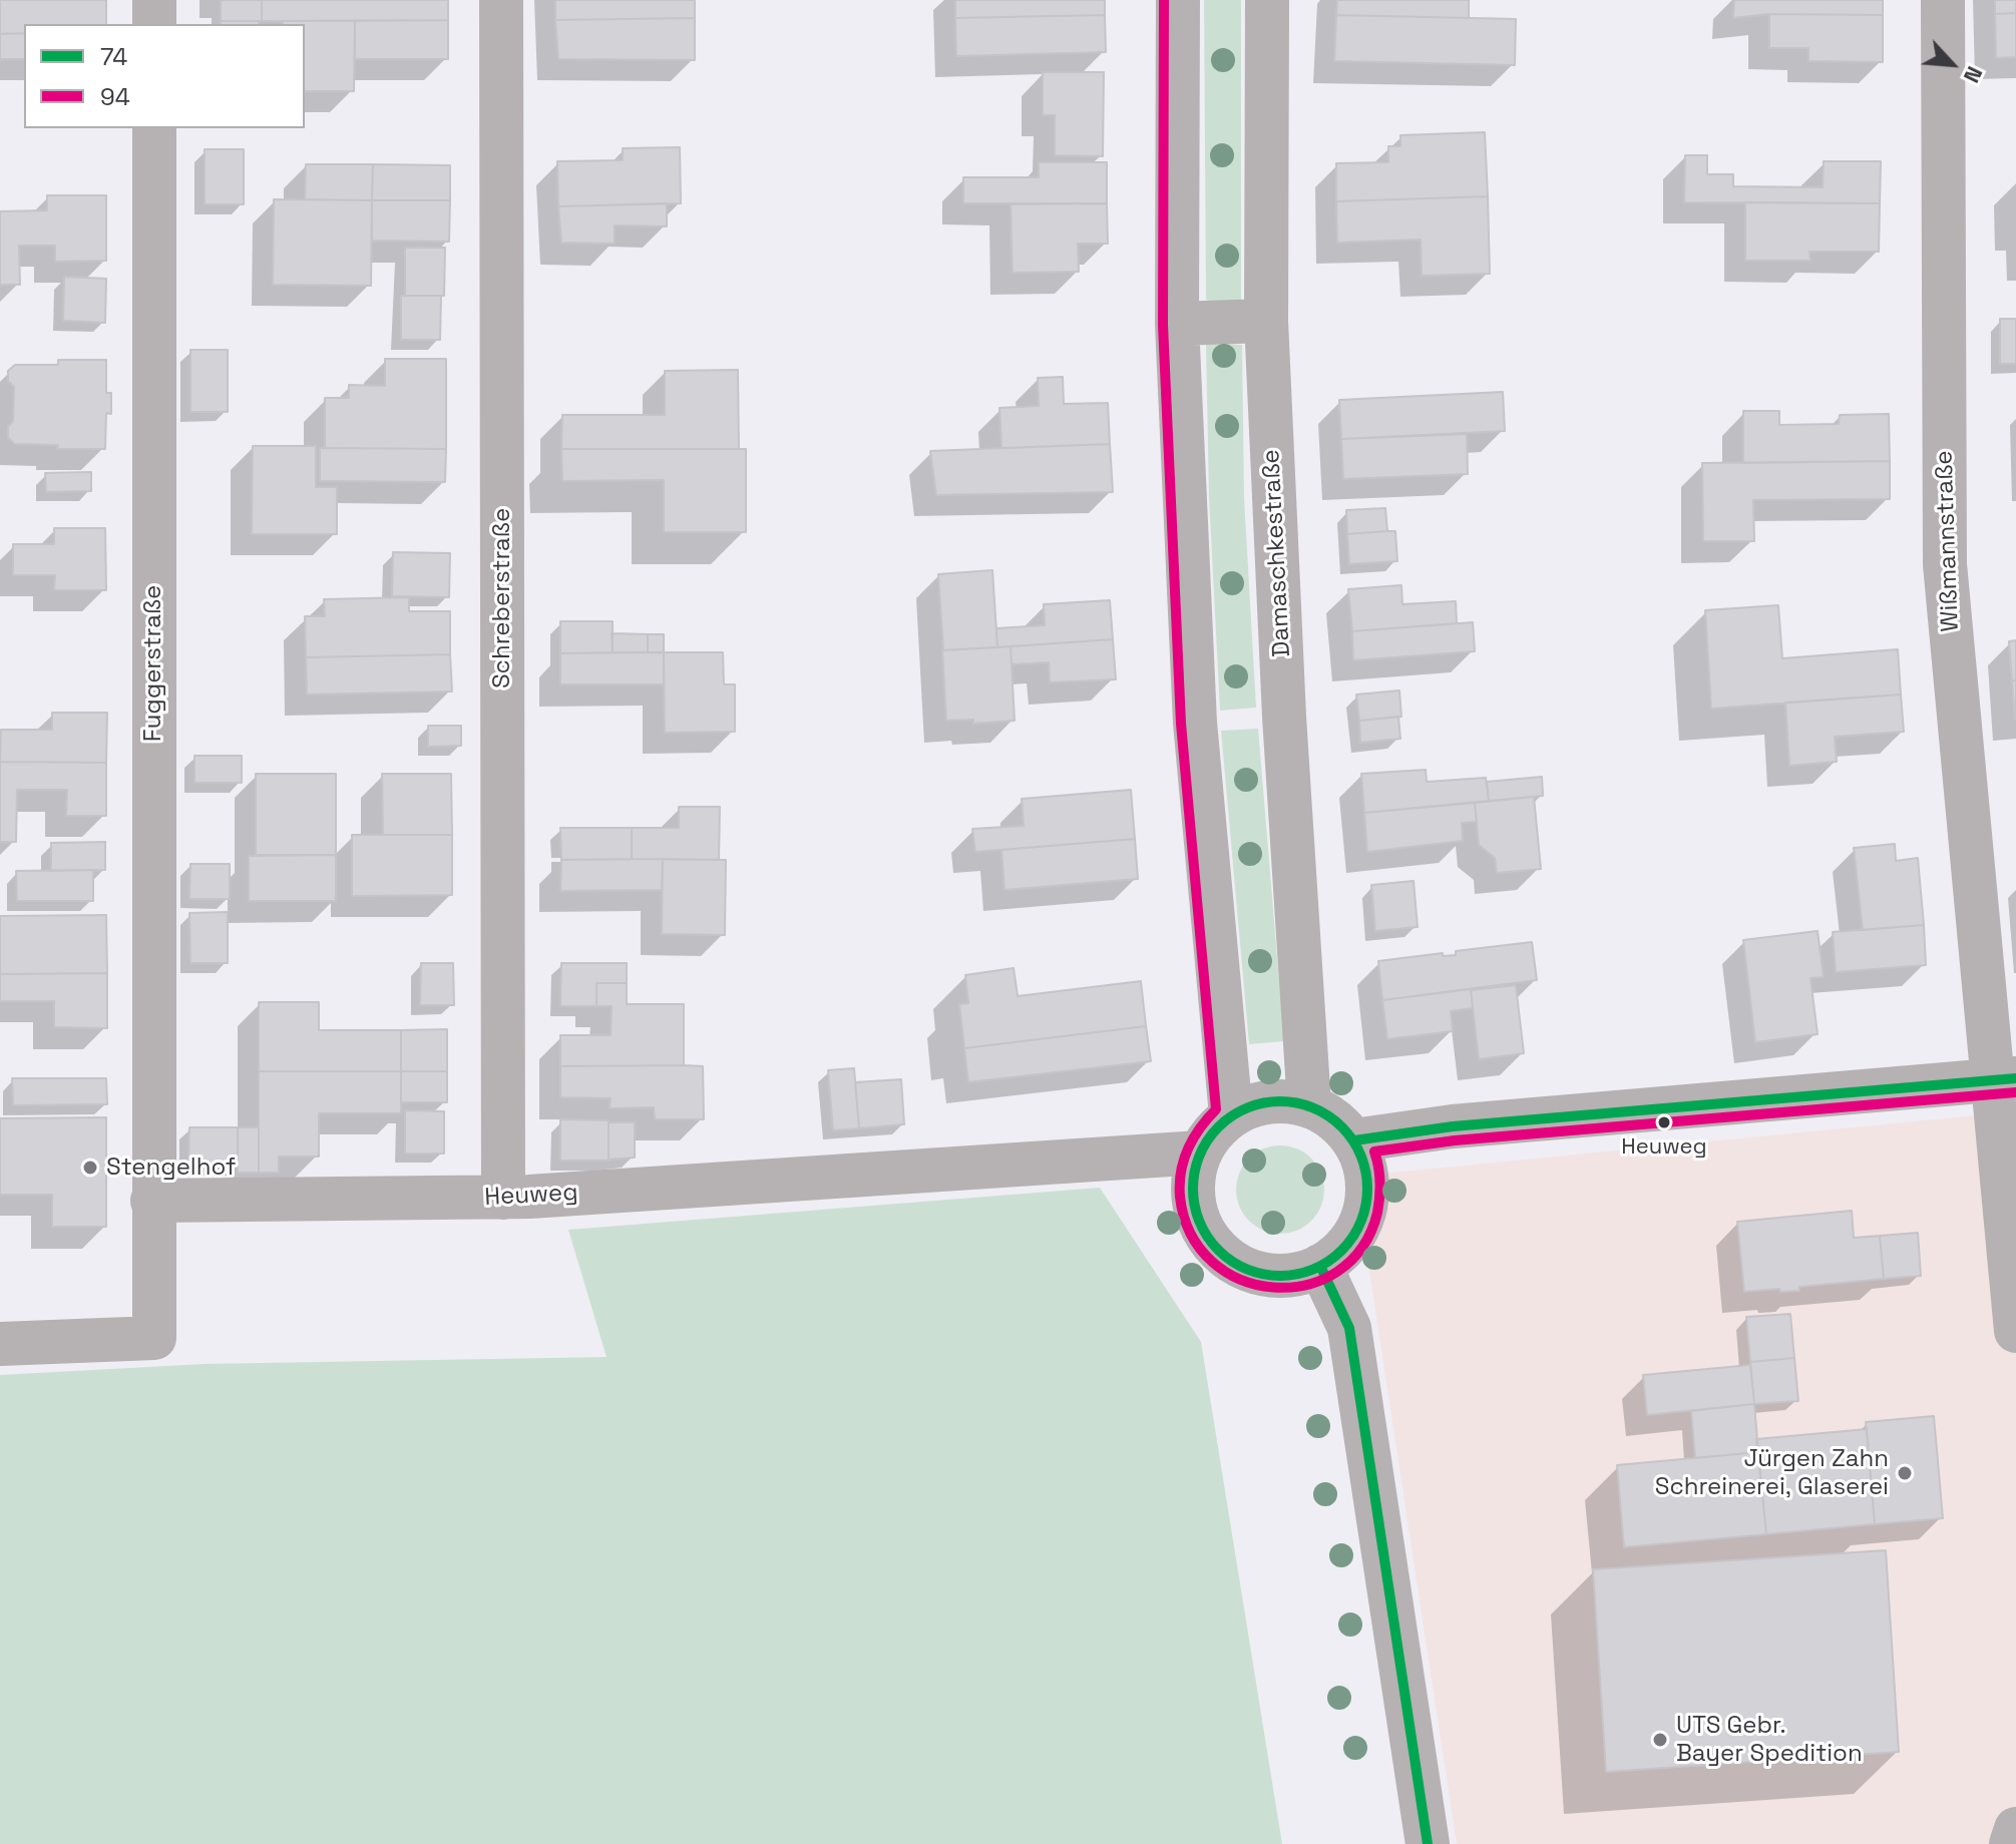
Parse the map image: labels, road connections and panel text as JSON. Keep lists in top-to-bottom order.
{
  "streets": {
    "street": [
      "Wißmannstraße",
      "Damaschkestraße",
      "Schreberstraße",
      "Fuggerstraße",
      "Heuweg"
    ]
  },
  "crossings": [
    ["Damaschkestraße", "Heuweg"],
    ["Schreberstraße", "Heuweg"],
    ["Fuggerstraße", "Heuweg"]
  ],
  "places": [
    "Heuweg",
    "Stengelhof",
    "Jürgen Zahn Schreinerei, Glaserei",
    "UTS Gebr. Bayer Spedition"
  ],
  "lines": ["transit line 94", "transit line 74"],
  "legend": ["74", "94"],
  "north": "bottom right"
}
